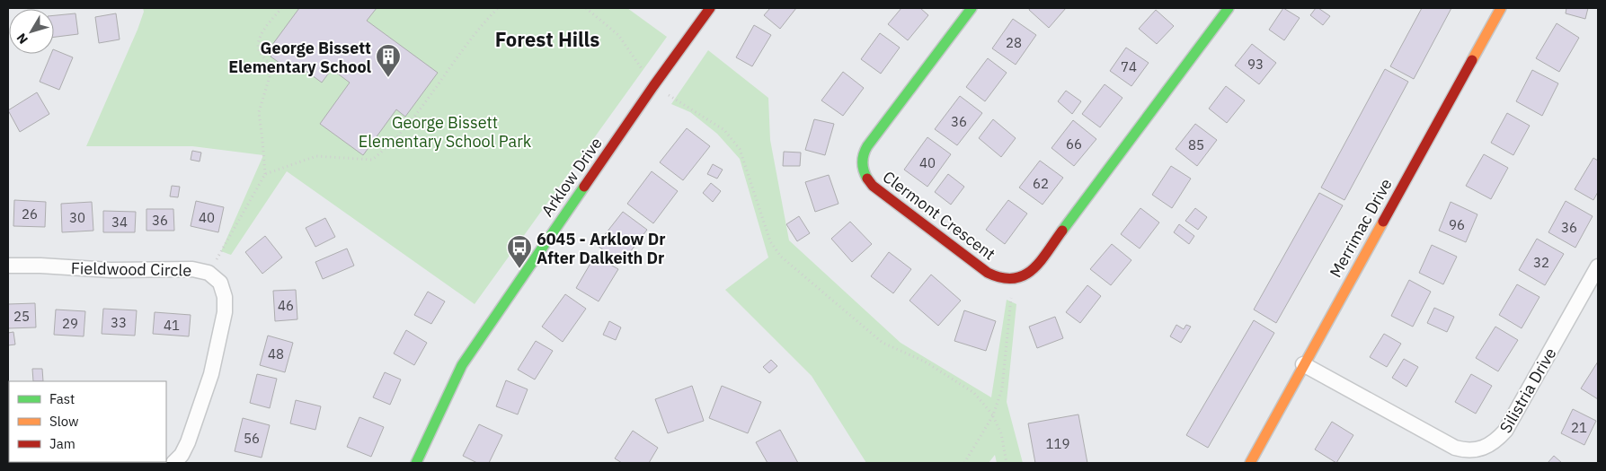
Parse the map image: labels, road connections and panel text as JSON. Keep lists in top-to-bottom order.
{
  "streets": {
    "street": [
      "Arklow Drive",
      "Clermont Crescent",
      "Merrimac Drive",
      "Fieldwood Circle",
      "Silistria Drive"
    ]
  },
  "crossings": [
    ["Merrimac Drive", "Silistria Drive"]
  ],
  "districts": ["Forest Hills"],
  "parks": ["George Bissett Elementary School Park"],
  "places": {
    "building": ["George Bissett Elementary School"],
    "bus stop": ["6045 - Arklow Dr After Dalkeith Dr"]
  },
  "house_numbers": [
    "28",
    "93",
    "74",
    "36",
    "66",
    "85",
    "40",
    "62",
    "26",
    "30",
    "40",
    "36",
    "34",
    "96",
    "36",
    "32",
    "46",
    "25",
    "33",
    "29",
    "41",
    "48",
    "21",
    "56",
    "119"
  ],
  "legend": ["Fast", "Slow", "Jam"],
  "north": "bottom left"
}
